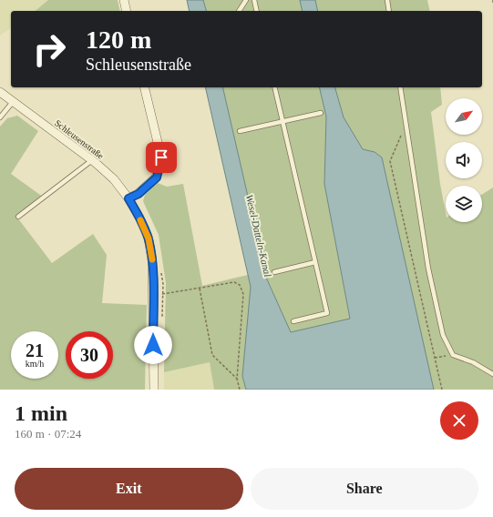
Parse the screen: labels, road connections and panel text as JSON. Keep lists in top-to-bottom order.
{
  "streets": {
    "street": ["Schleusenstraße"]
  },
  "water": ["Wesel-Datteln-Kanal"],
  "north": "top right",
  "page": {
    "turn": ["120 m", "Schleusenstraße"],
    "speed": "21 km/h",
    "limit": "30",
    "heading": ["1 min", "160 m · 07:24"],
    "buttons": ["Exit", "Share"]
  }
}
